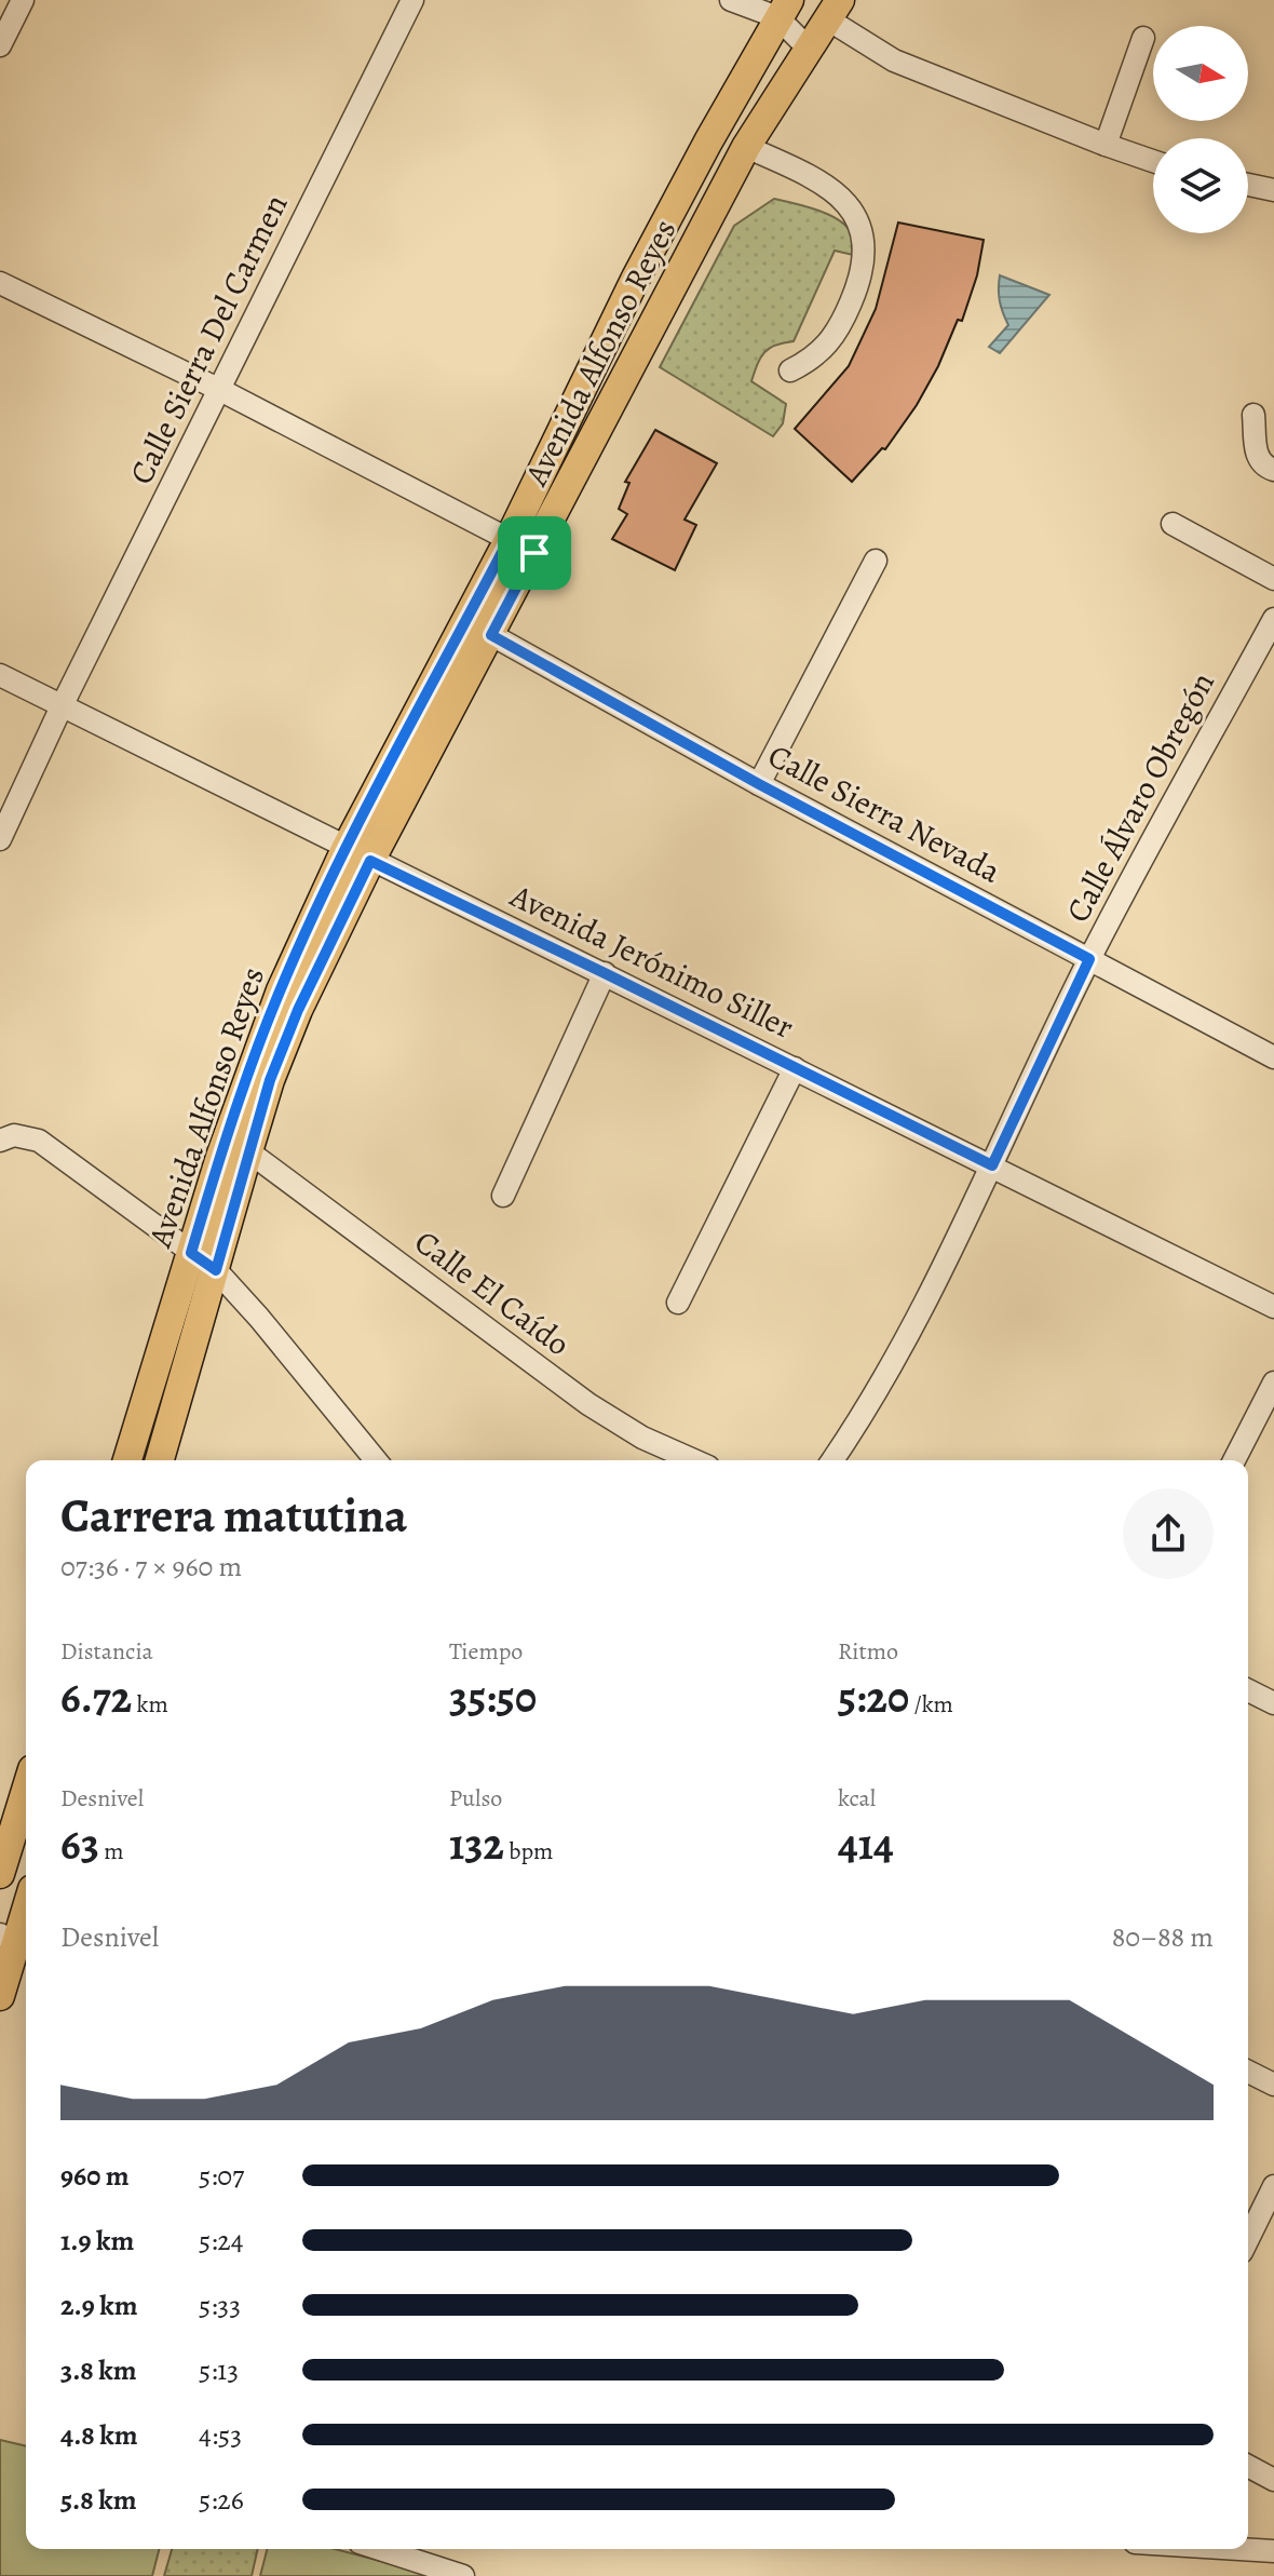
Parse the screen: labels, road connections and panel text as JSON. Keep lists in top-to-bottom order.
{
  "streets": {
    "main road": ["Avenida Alfonso Reyes"],
    "street": [
      "Calle Sierra Del Carmen",
      "Calle Álvaro Obregón",
      "Calle Sierra Nevada",
      "Avenida Jerónimo Siller",
      "Calle El Caído"
    ]
  },
  "crossings": [
    ["Calle Sierra Del Carmen", "Avenida Jerónimo Siller"],
    ["Avenida Alfonso Reyes", "Calle Sierra Nevada"],
    ["Avenida Alfonso Reyes", "Avenida Jerónimo Siller"],
    ["Avenida Alfonso Reyes", "Calle El Caído"],
    ["Calle Álvaro Obregón", "Calle Sierra Nevada"],
    ["Calle Álvaro Obregón", "Avenida Jerónimo Siller"]
  ],
  "north": "right",
  "page": {
    "heading": ["Carrera matutina", "07:36 · 7 × 960 m"],
    "stats": [
      ["Distancia", "6.72 km"],
      ["Tiempo", "35:50"],
      ["Ritmo", "5:20 /km"],
      ["Desnivel", "63 m"],
      ["Pulso", "132 bpm"],
      ["kcal", "414"]
    ],
    "chart": ["Desnivel", "80–88 m"],
    "list": [
      {
        "name": "960 m",
        "note": "5:07"
      },
      {
        "name": "1.9 km",
        "note": "5:24"
      },
      {
        "name": "2.9 km",
        "note": "5:33"
      },
      {
        "name": "3.8 km",
        "note": "5:13"
      },
      {
        "name": "4.8 km",
        "note": "4:53"
      },
      {
        "name": "5.8 km",
        "note": "5:26"
      }
    ]
  }
}
